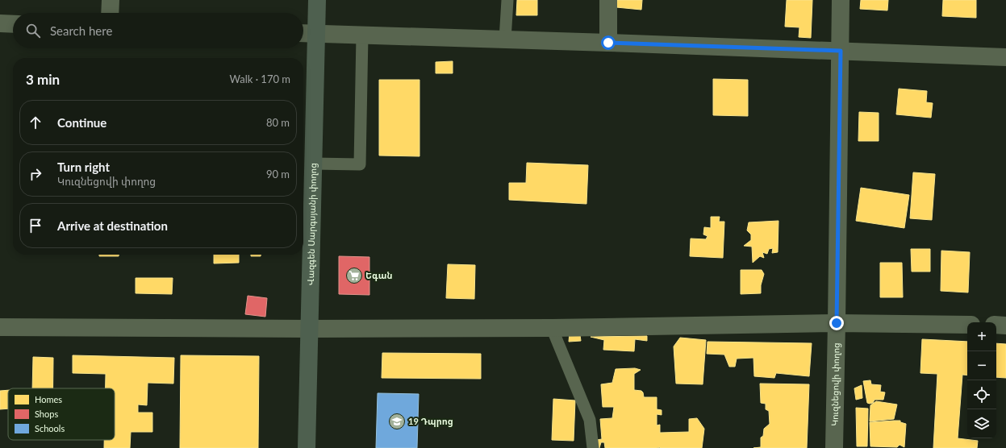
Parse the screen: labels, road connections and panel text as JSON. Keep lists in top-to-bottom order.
{
  "streets": {
    "highway": ["Վազգեն Սարգսյանի փողոց"],
    "street": ["Կուզնեցովի փողոց"]
  },
  "places": {
    "supermarket": ["Եգան"],
    "school or university": ["19 Դպրոց"]
  },
  "legend": ["Homes", "Shops", "Schools"],
  "page": {
    "search": "Search here",
    "heading": ["3 min", "Walk · 170 m"],
    "list": [
      ["Continue", "80 m"],
      ["Turn right", "Կուզնեցովի փողոց", "90 m"],
      "Arrive at destination"
    ],
    "map_buttons": ["+", "−"]
  }
}
